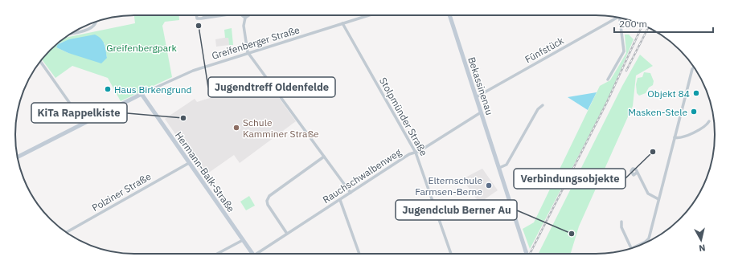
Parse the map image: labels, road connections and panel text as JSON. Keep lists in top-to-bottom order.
{
  "streets": {
    "street": [
      "Greifenberger Straße",
      "Fünfstück",
      "Bekassinenau",
      "Stolpmünder Straße",
      "Hermann-Balk-Straße",
      "Rauchschwalbenweg",
      "Polziner Straße"
    ]
  },
  "crossings": [
    ["Greifenberger Straße", "Stolpmünder Straße"],
    ["Greifenberger Straße", "Hermann-Balk-Straße"],
    ["Fünfstück", "Bekassinenau"],
    ["Bekassinenau", "Rauchschwalbenweg"],
    ["Stolpmünder Straße", "Rauchschwalbenweg"],
    ["Hermann-Balk-Straße", "Polziner Straße"]
  ],
  "parks": ["Greifenbergpark"],
  "places": [
    "Jugendtreff Oldenfelde",
    "Haus Birkengrund",
    "Objekt 84",
    "Masken-Stele",
    "KiTa Rappelkiste",
    "Schule Kamminer Straße",
    "Verbindungsobjekte",
    "Elternschule Farmsen-Berne",
    "Jugendclub Berner Au"
  ],
  "scale_bar": "200 m",
  "north": "bottom"
}
